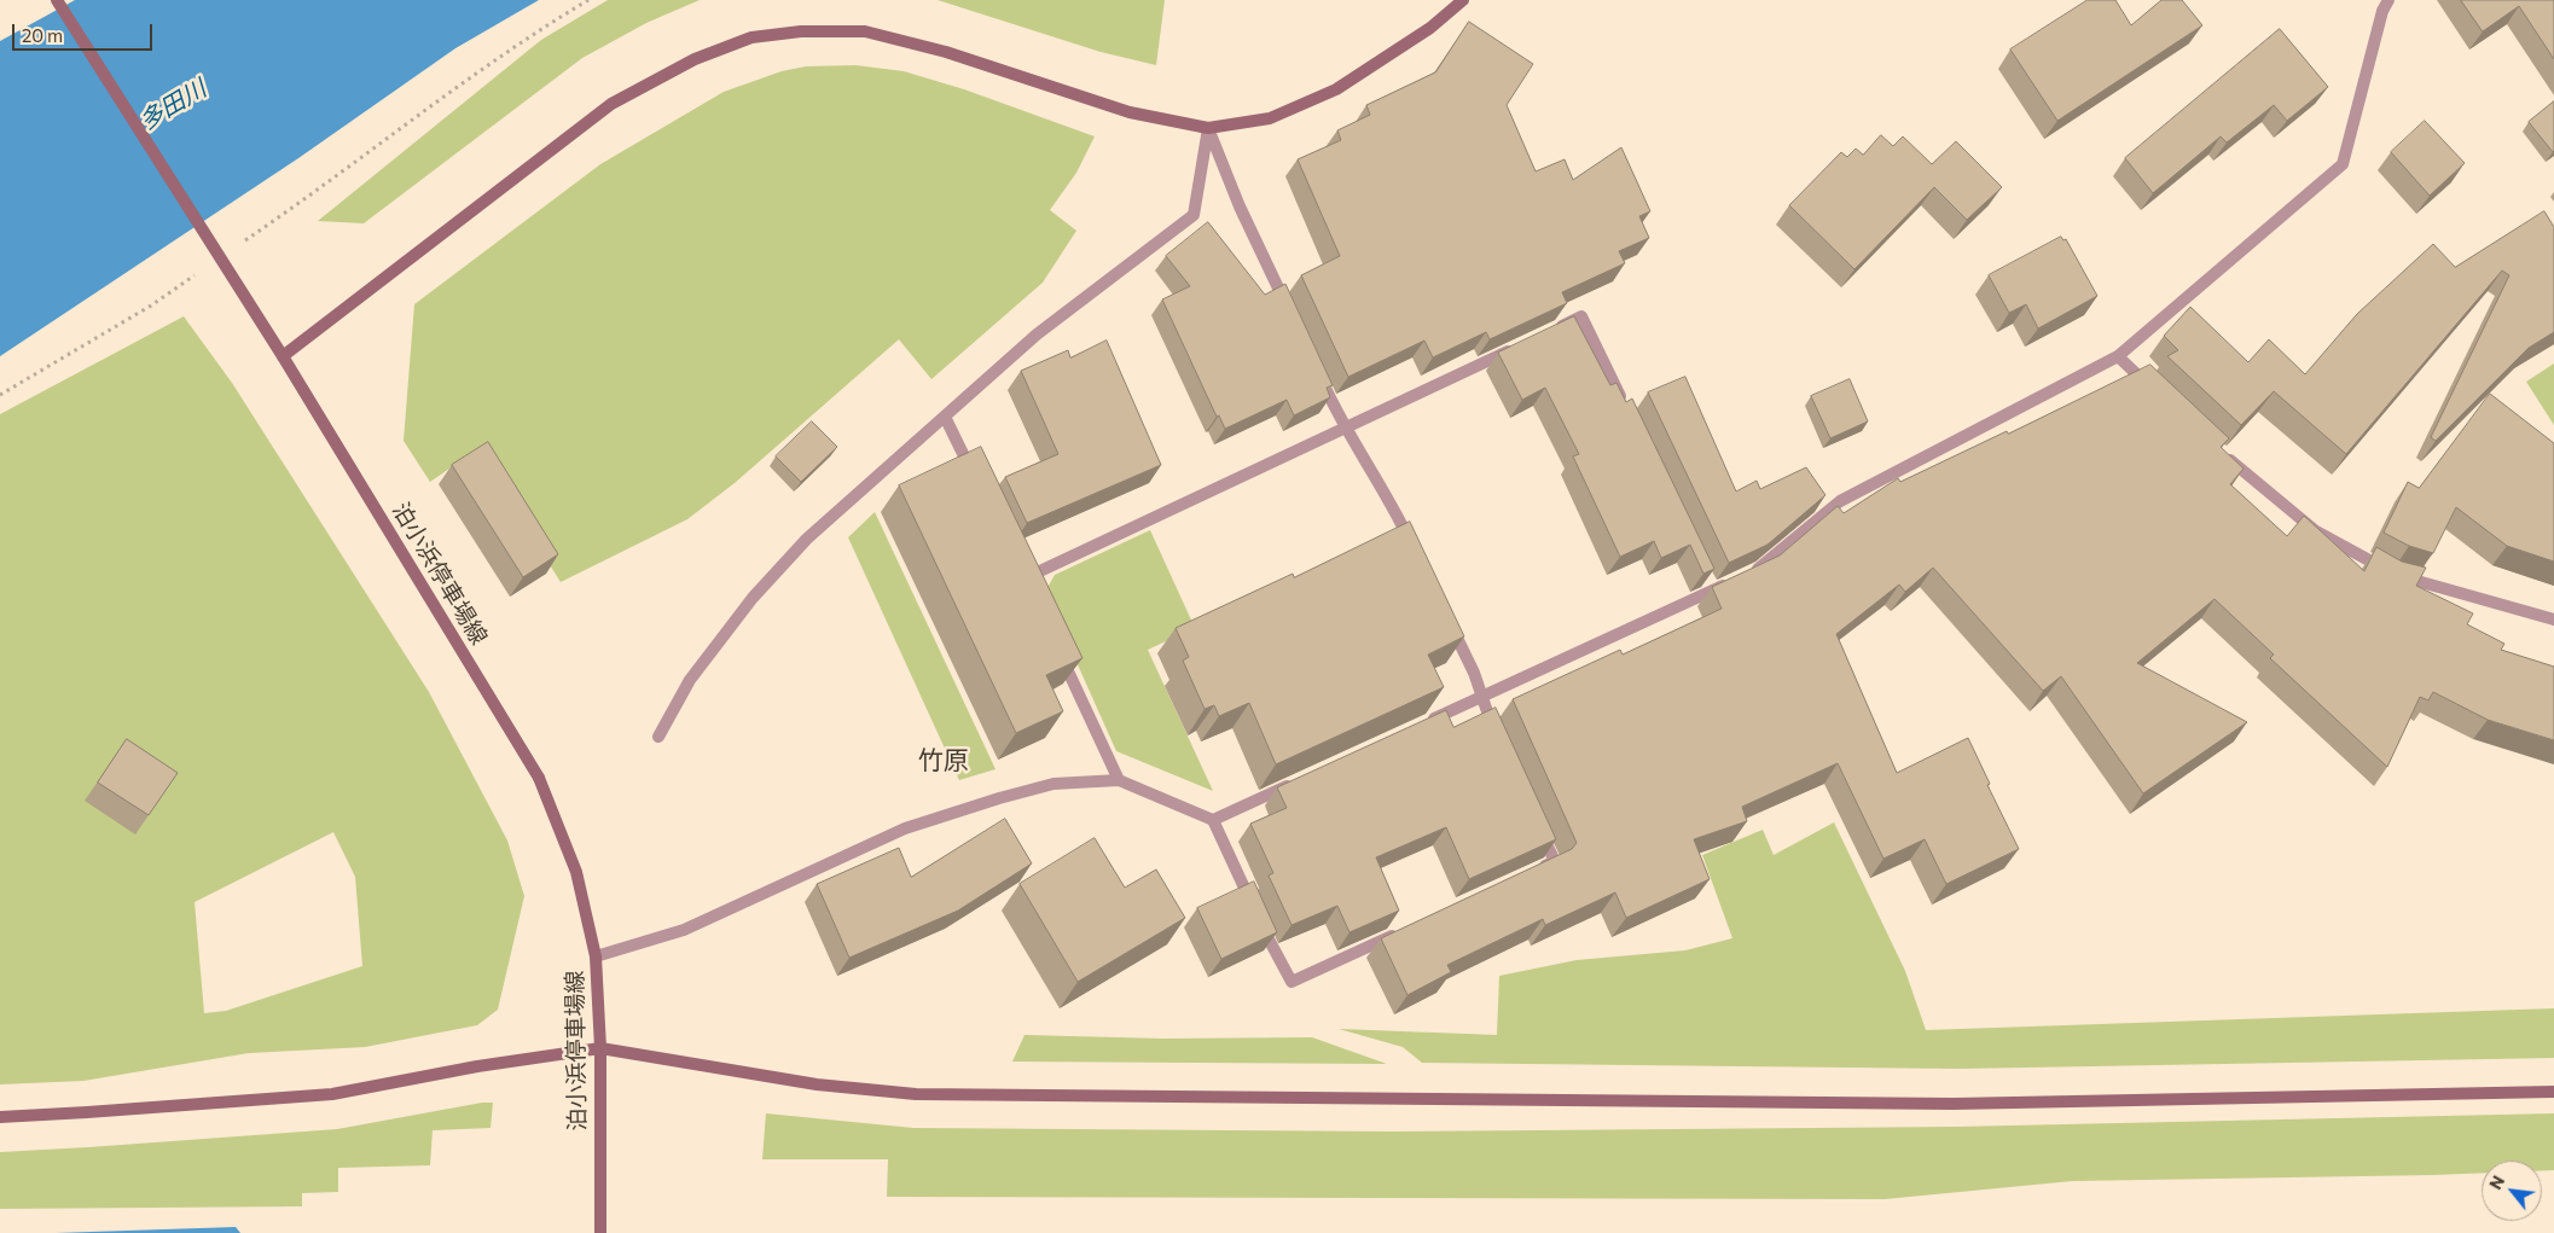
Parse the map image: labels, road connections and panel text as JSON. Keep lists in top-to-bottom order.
{
  "streets": {
    "street": ["泊小浜停車場線"]
  },
  "districts": ["竹原"],
  "water": ["多田川"],
  "scale_bar": "20 m",
  "north": "top left"
}
